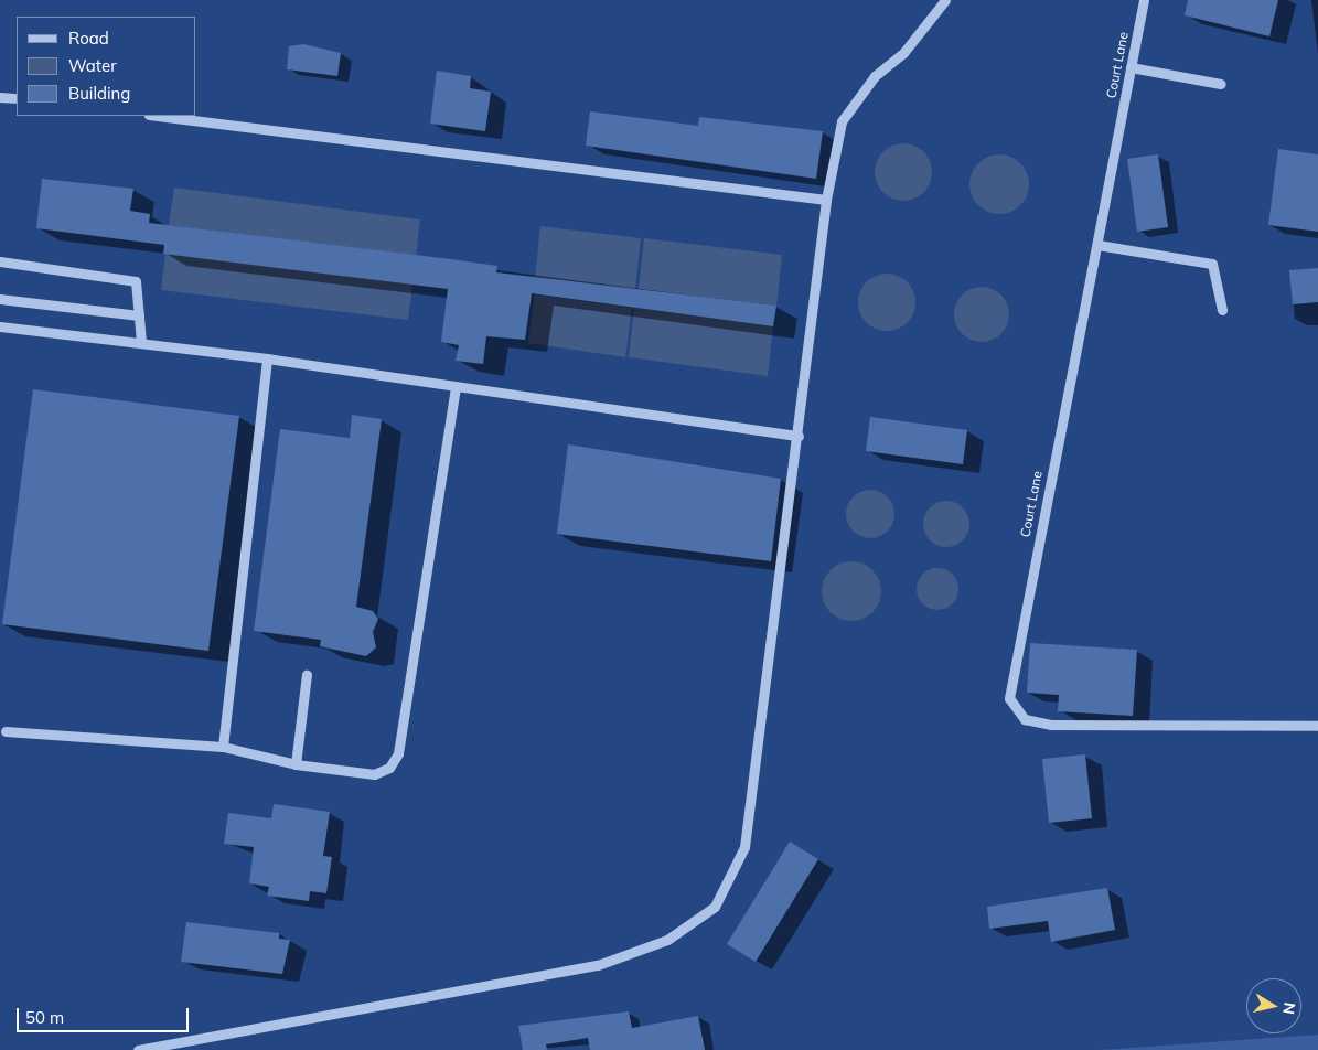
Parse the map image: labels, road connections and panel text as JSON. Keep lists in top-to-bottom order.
{
  "streets": {
    "lane": ["Court Lane"]
  },
  "legend": ["Road", "Water", "Building"],
  "scale_bar": "50 m",
  "north": "right"
}
